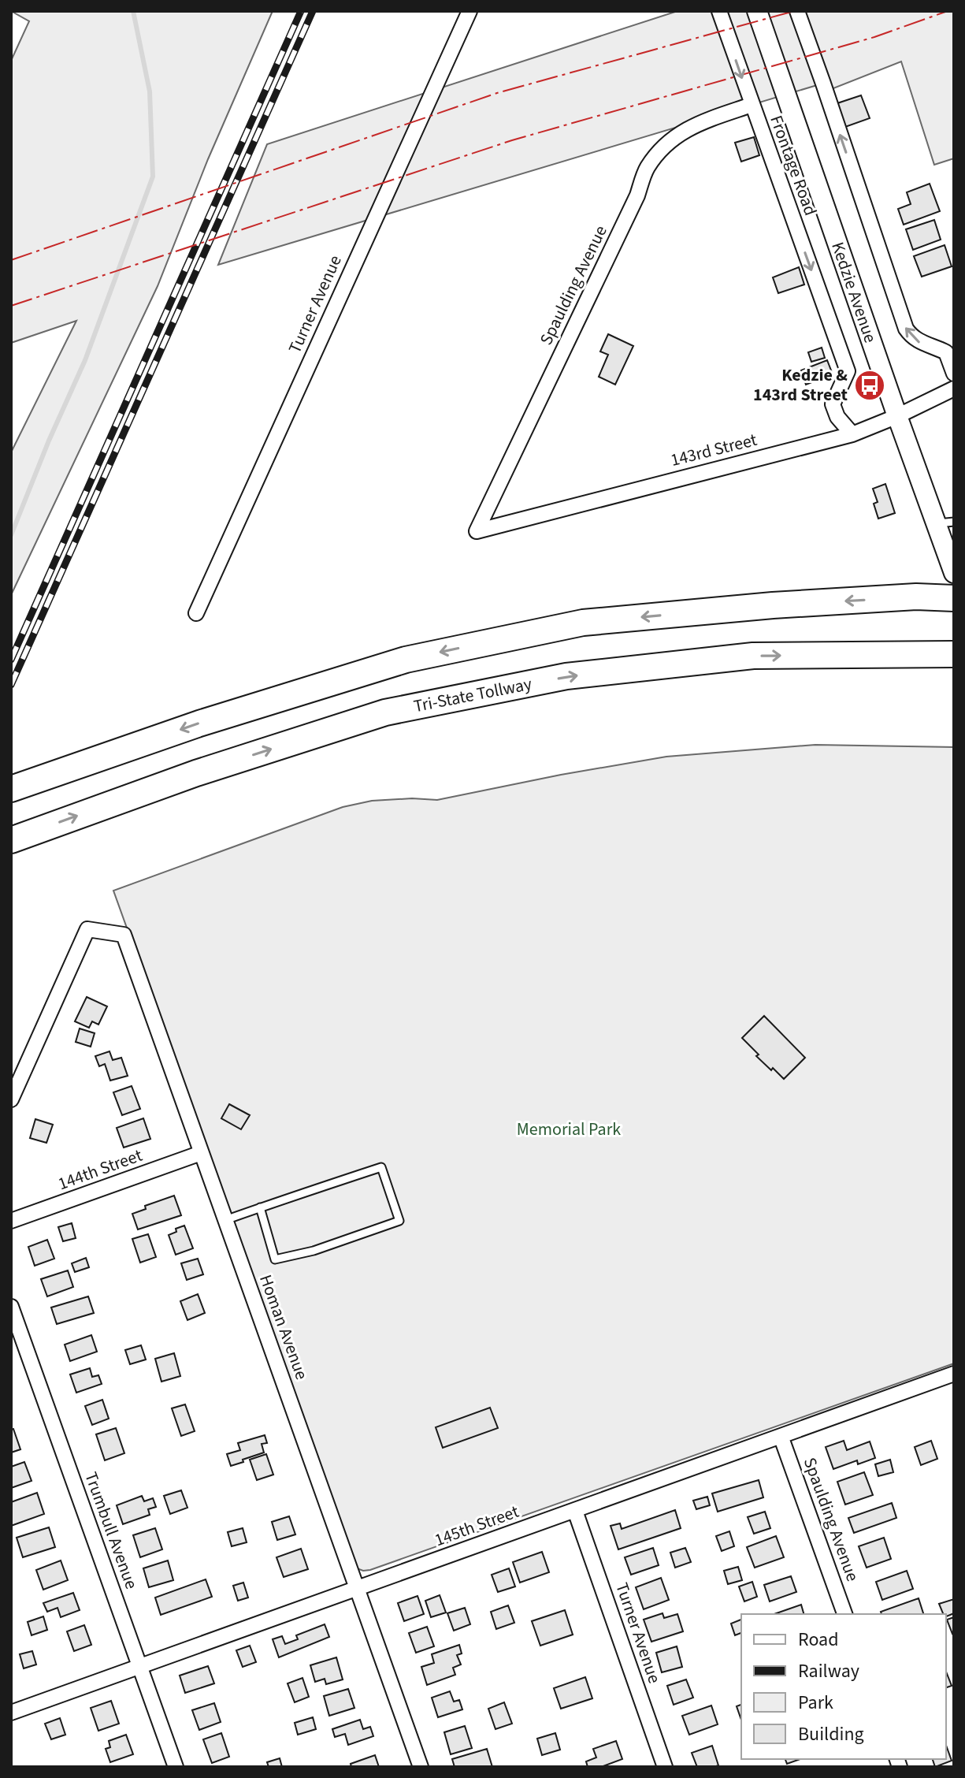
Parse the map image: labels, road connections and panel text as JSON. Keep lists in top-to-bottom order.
{
  "streets": {
    "highway": ["Tri-State Tollway"],
    "main road": ["Kedzie Avenue"],
    "street": [
      "Frontage Road",
      "Spaulding Avenue",
      "Turner Avenue",
      "143rd Street",
      "144th Street",
      "Homan Avenue",
      "145th Street",
      "Trumbull Avenue"
    ]
  },
  "crossings": [
    ["Frontage Road", "Spaulding Avenue"],
    ["Frontage Road", "143rd Street"],
    ["Spaulding Avenue", "143rd Street"],
    ["Spaulding Avenue", "145th Street"],
    ["Kedzie Avenue", "143rd Street"],
    ["Turner Avenue", "145th Street"],
    ["144th Street", "Homan Avenue"],
    ["Homan Avenue", "145th Street"],
    ["145th Street", "Trumbull Avenue"]
  ],
  "parks": ["Memorial Park"],
  "places": {
    "bus stop": ["Kedzie & 143rd Street"]
  },
  "legend": [
    "Road",
    "Railway",
    "Park",
    "Building"
  ]
}
